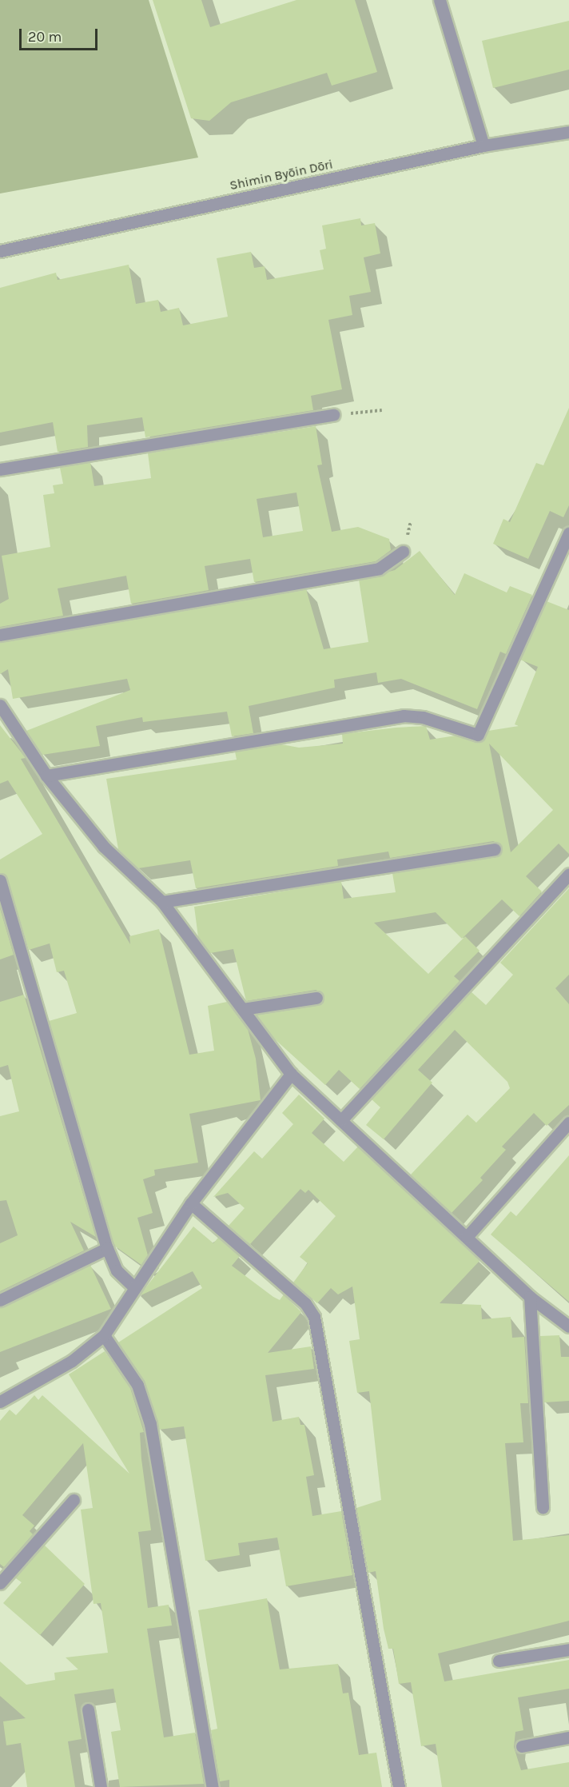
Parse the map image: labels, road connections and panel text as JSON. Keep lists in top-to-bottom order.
{
  "streets": {
    "street": ["Shimin Byōin Dōri"]
  },
  "scale_bar": "20 m"
}
